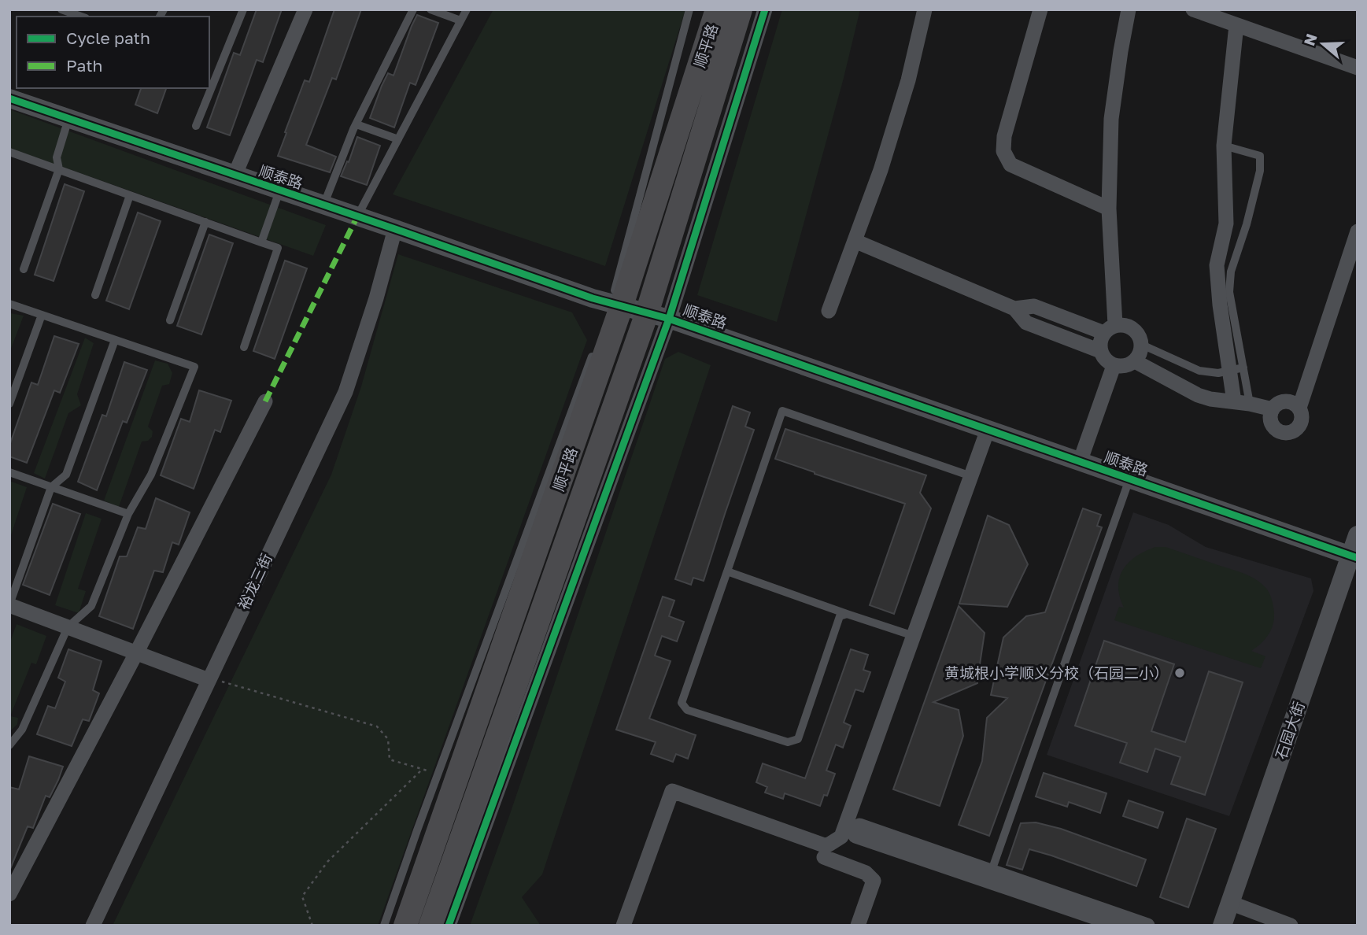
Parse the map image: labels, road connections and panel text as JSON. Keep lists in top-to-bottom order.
{
  "streets": {
    "main road": ["顺平路"],
    "street": ["顺泰路", "裕龙三街", "石园大街"]
  },
  "crossings": [
    ["顺平路", "顺泰路"],
    ["顺泰路", "裕龙三街"],
    ["顺泰路", "石园大街"]
  ],
  "places": ["黄城根小学顺义分校（石园二小）"],
  "legend": ["Cycle path", "Path"],
  "north": "left"
}
